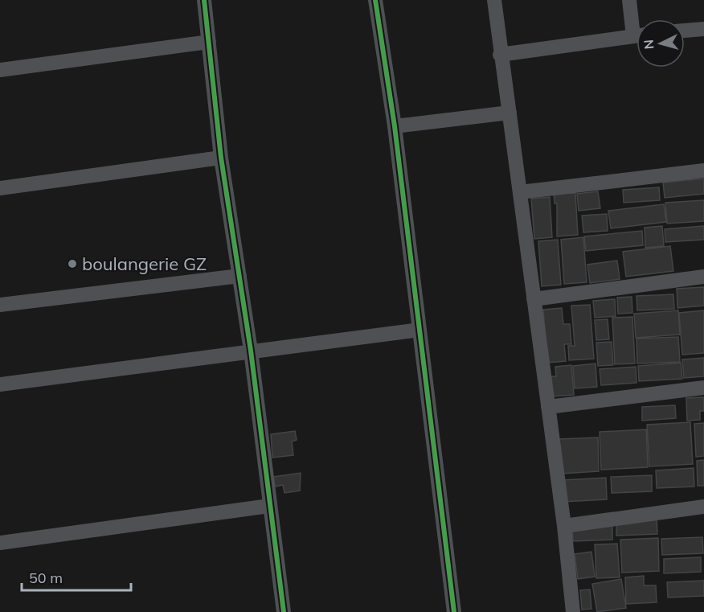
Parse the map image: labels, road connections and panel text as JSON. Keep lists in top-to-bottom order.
{
  "places": ["boulangerie GZ"],
  "scale_bar": "50 m",
  "north": "left"
}
